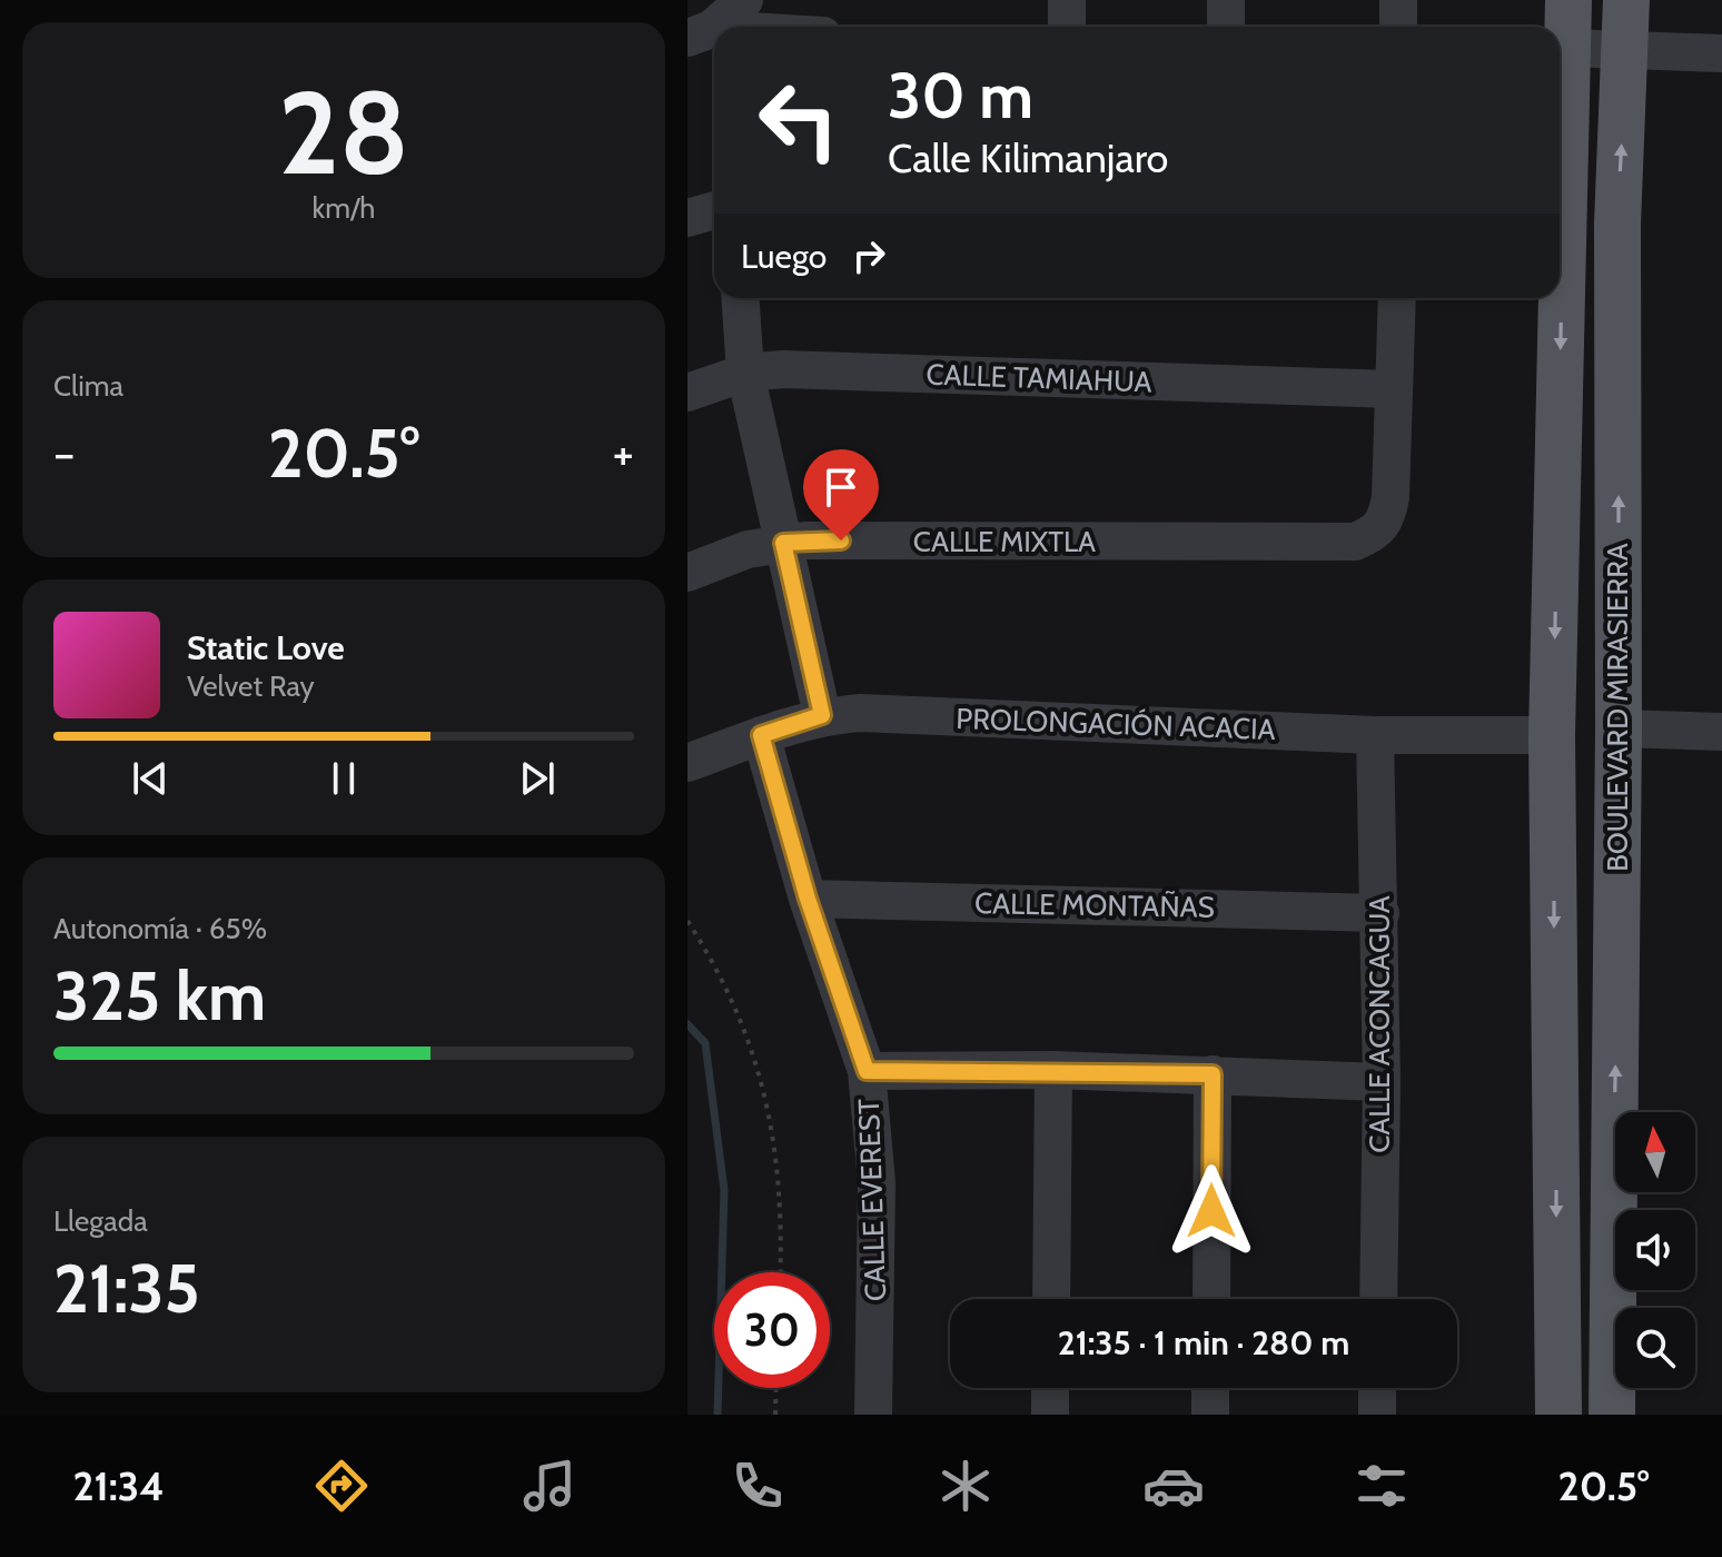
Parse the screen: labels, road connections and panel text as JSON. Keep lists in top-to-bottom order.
{
  "streets": {
    "main road": ["BOULEVARD MIRASIERRA"],
    "street": [
      "CALLE TAMIAHUA",
      "CALLE MIXTLA",
      "PROLONGACIÓN ACACIA",
      "CALLE MONTAÑAS",
      "CALLE ACONCAGUA",
      "CALLE EVEREST"
    ]
  },
  "crossings": [
    ["CALLE TAMIAHUA", "CALLE MIXTLA"],
    ["PROLONGACIÓN ACACIA", "CALLE ACONCAGUA"],
    ["PROLONGACIÓN ACACIA", "CALLE EVEREST"],
    ["CALLE MONTAÑAS", "CALLE ACONCAGUA"],
    ["CALLE MONTAÑAS", "CALLE EVEREST"]
  ],
  "north": "top",
  "page": {
    "tile": [
      ["28", "km/h"],
      "Clima",
      ["Autonomía · 65%", "325 km"],
      ["Llegada", "21:35"]
    ],
    "turn": ["30 m", "Calle Kilimanjaro"],
    "then": "Luego",
    "heat": ["−", "20.5°", "+"],
    "song": ["Static Love", "Velvet Ray"],
    "limit": "30",
    "trip": "21:35 · 1 min · 280 m",
    "tabs": ["21:34", "20.5°"]
  }
}
